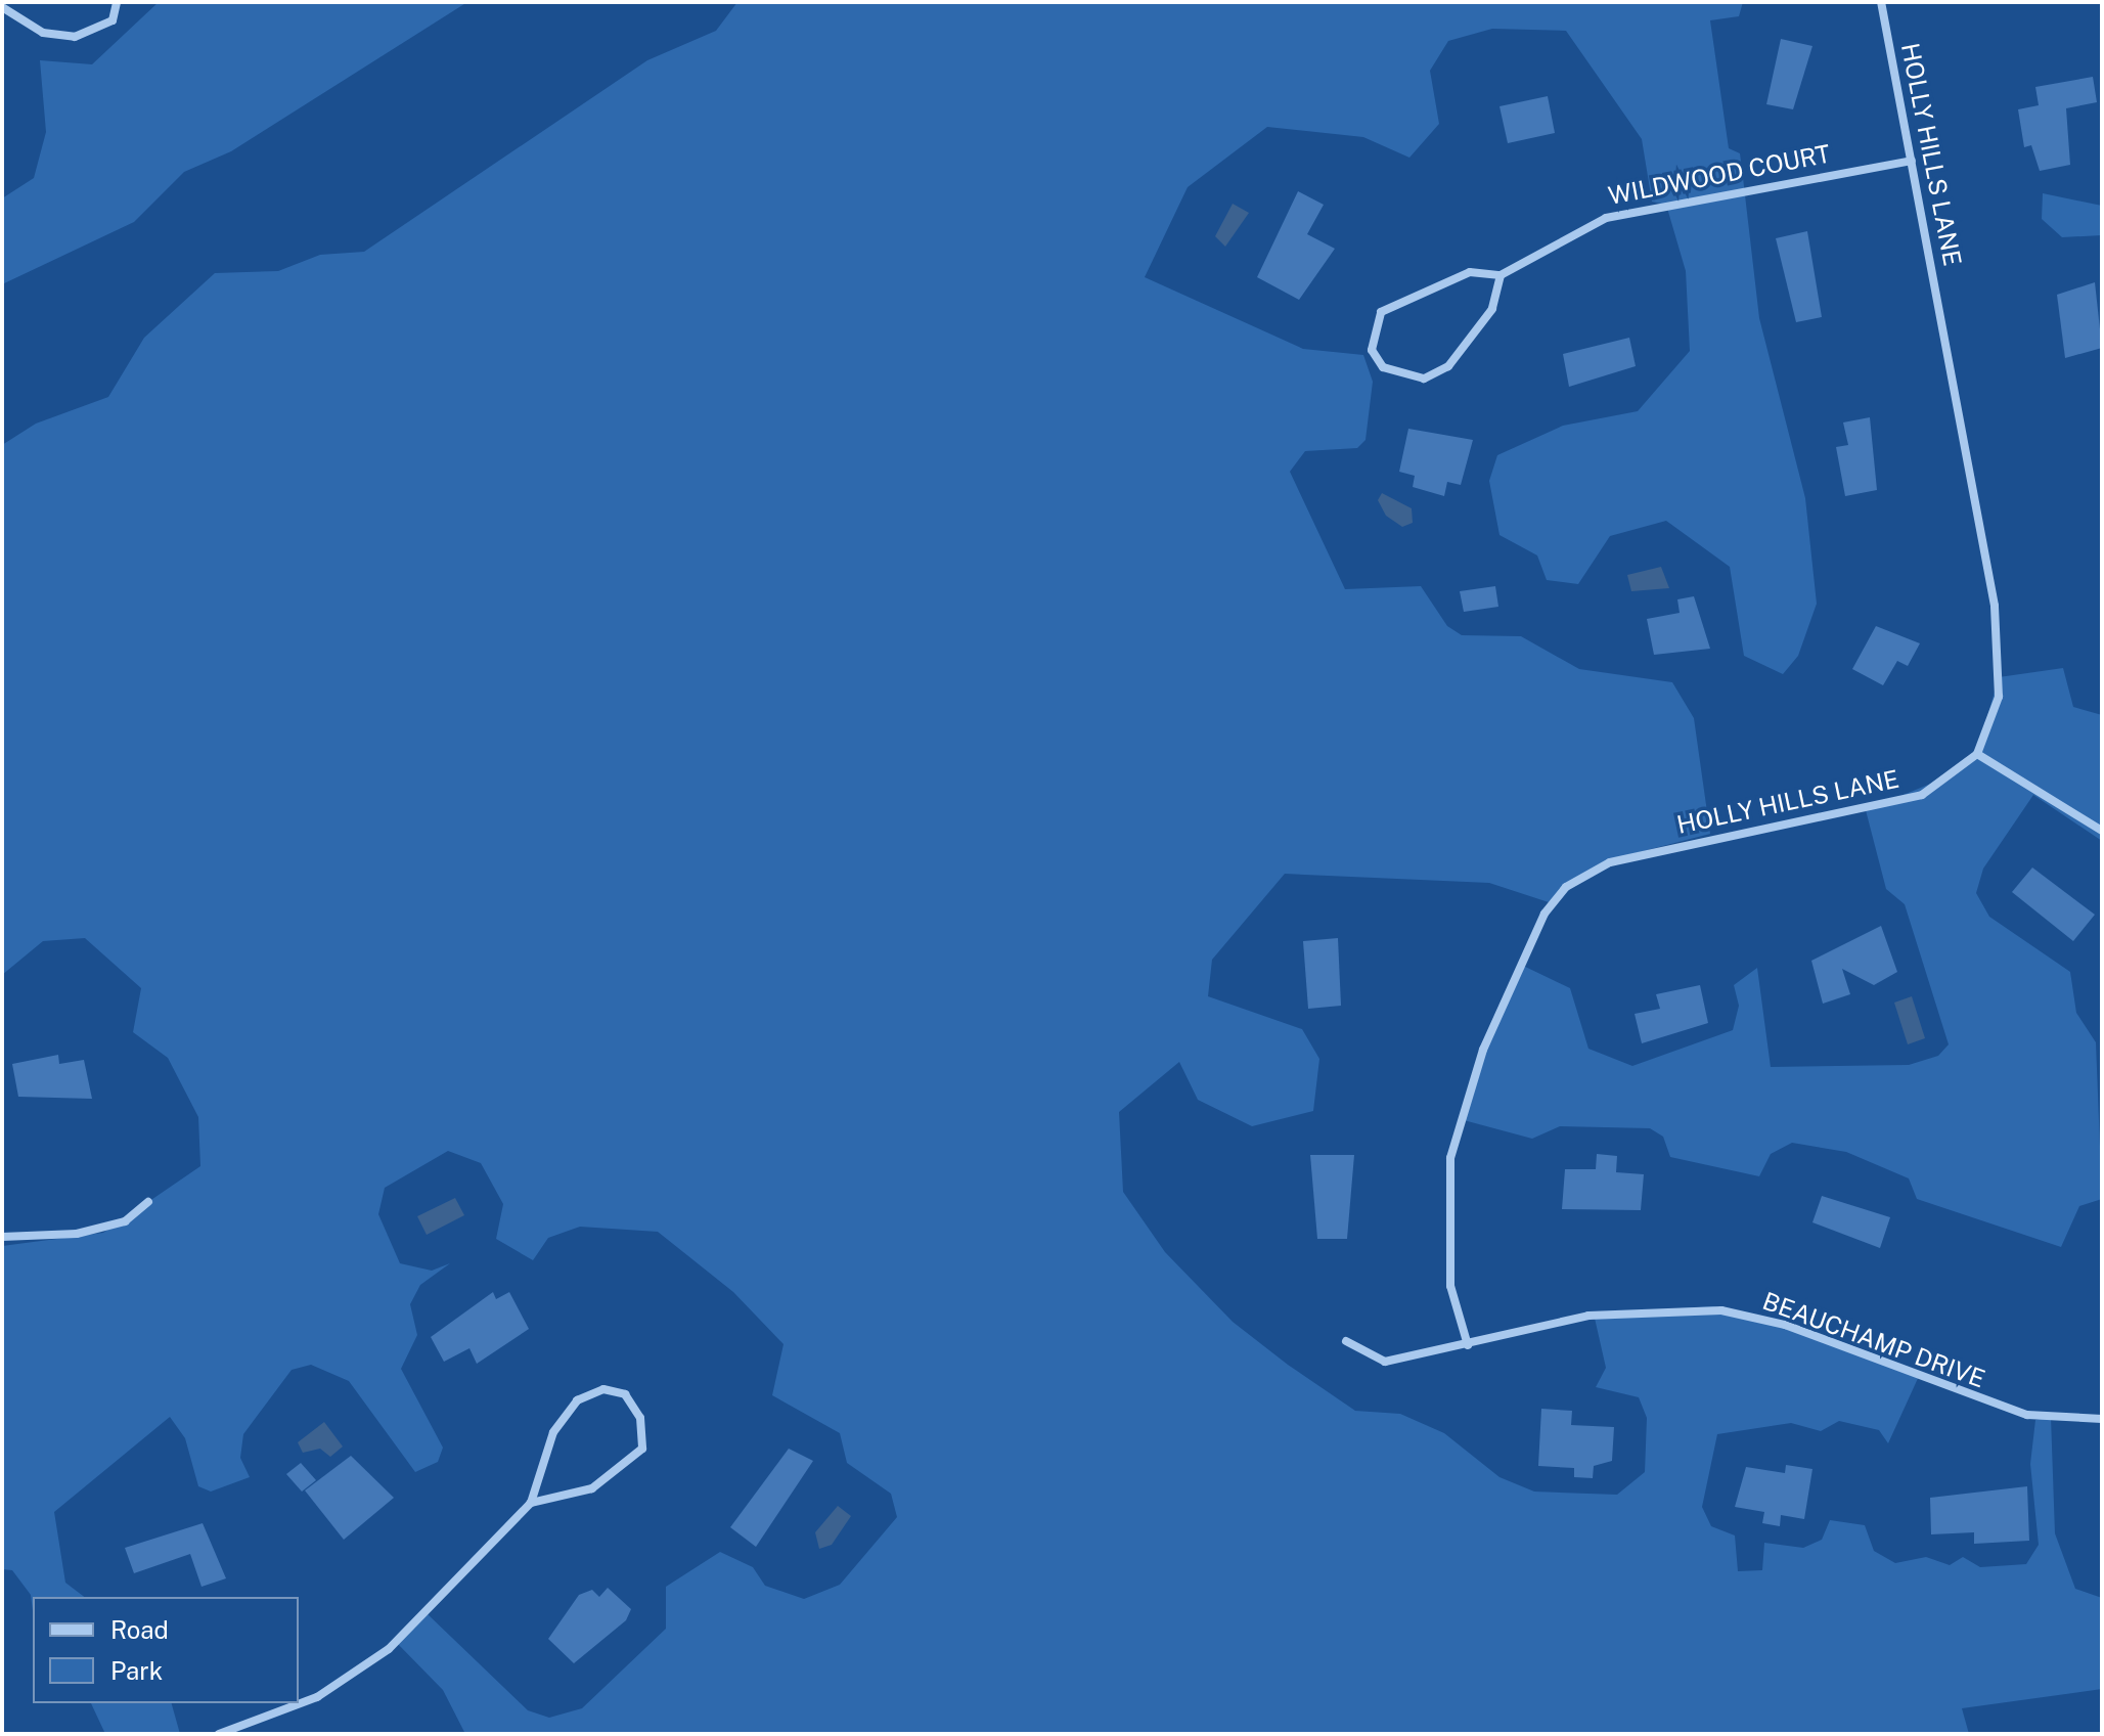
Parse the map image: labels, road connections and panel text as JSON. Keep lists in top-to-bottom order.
{
  "streets": {
    "street": ["HOLLY HILLS LANE", "WILDWOOD COURT", "BEAUCHAMP DRIVE"]
  },
  "crossings": [
    ["HOLLY HILLS LANE", "WILDWOOD COURT"],
    ["HOLLY HILLS LANE", "BEAUCHAMP DRIVE"]
  ],
  "legend": ["Road", "Park"]
}
